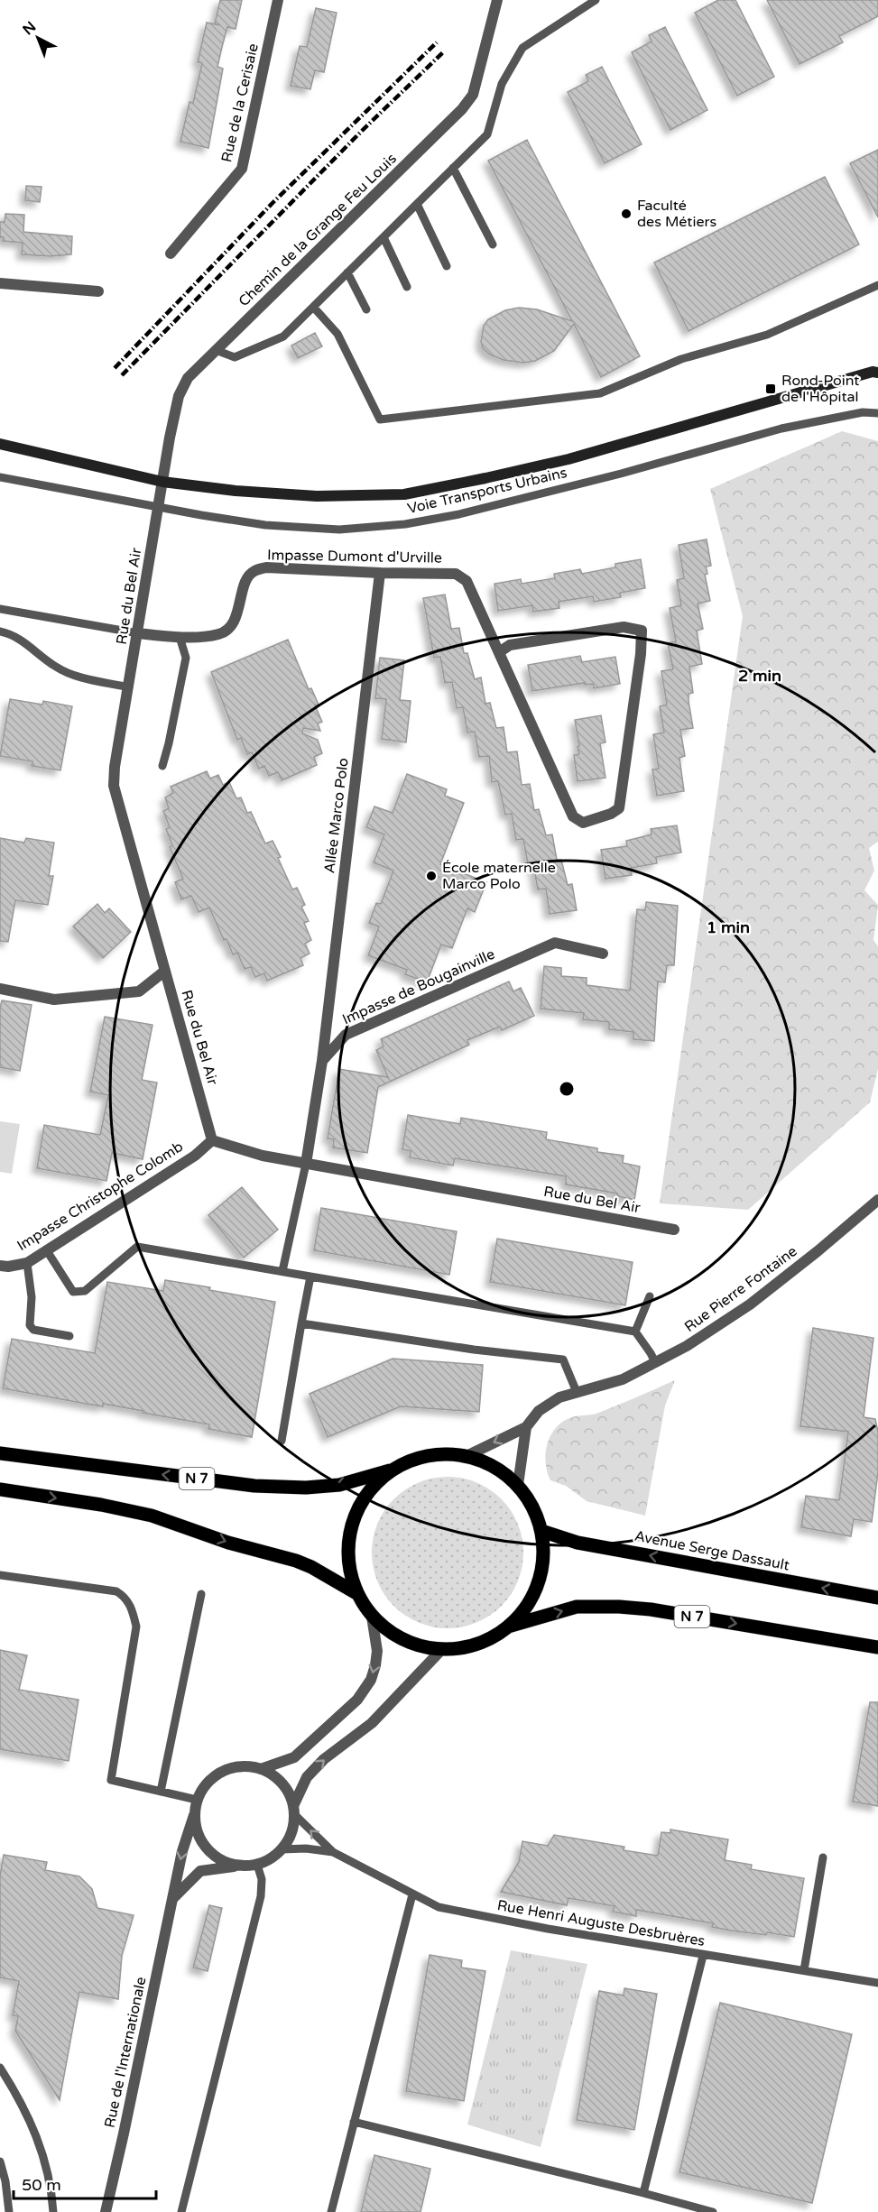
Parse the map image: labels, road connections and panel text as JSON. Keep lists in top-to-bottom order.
{
  "streets": {
    "main road": ["N 7", "Avenue Serge Dassault"],
    "street": [
      "Rue de la Cerisaie",
      "Chemin de la Grange Feu Louis",
      "Impasse Dumont d'Urville",
      "Rue du Bel Air",
      "Allée Marco Polo",
      "Impasse de Bougainville",
      "Impasse Christophe Colomb",
      "Rue Pierre Fontaine",
      "Rue de l'Internationale"
    ],
    "lane": ["Voie Transports Urbains", "Rue Henri Auguste Desbruères"]
  },
  "crossings": [
    ["Chemin de la Grange Feu Louis", "Rue du Bel Air"],
    ["Voie Transports Urbains", "Rue du Bel Air"],
    ["Impasse Dumont d'Urville", "Rue du Bel Air"],
    ["Impasse Dumont d'Urville", "Allée Marco Polo"],
    ["Rue du Bel Air", "Impasse Christophe Colomb"],
    ["Allée Marco Polo", "Impasse de Bougainville"],
    ["Rue Henri Auguste Desbruères", "Rue de l'Internationale"]
  ],
  "places": {
    "other": ["Faculté des Métiers", "École maternelle Marco Polo"],
    "transit": ["Rond-Point de l'Hôpital"]
  },
  "scale_bar": "50 m",
  "north": "top left",
  "rings": ["2 min", "1 min"]
}
